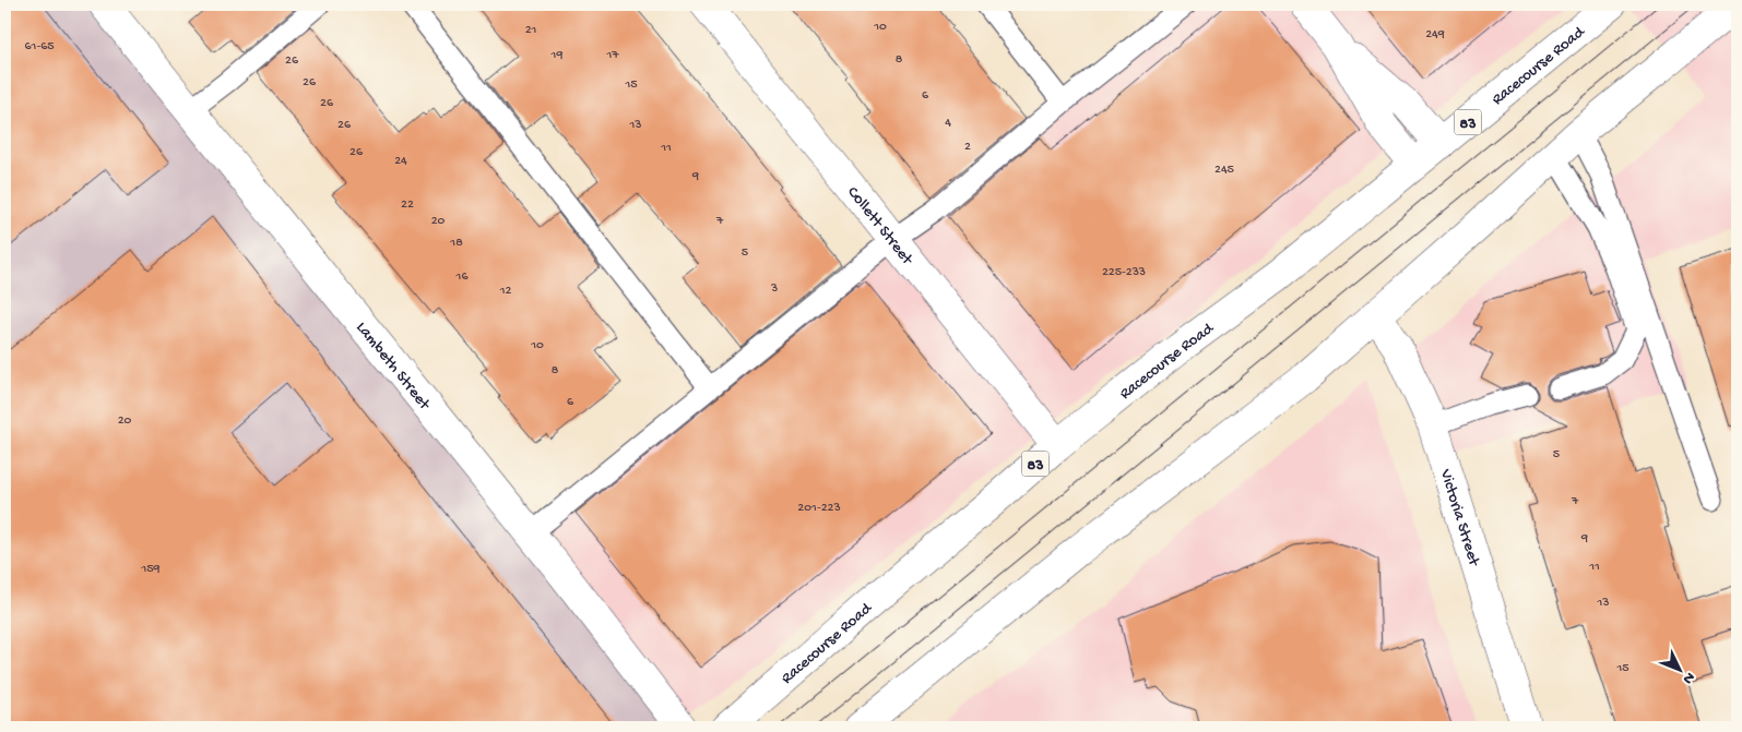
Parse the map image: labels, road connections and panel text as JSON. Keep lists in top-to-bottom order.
{
  "streets": {
    "main road": [
      "Racecourse Road",
      "83",
      "Collett Street",
      "Lambeth Street",
      "Victoria Street"
    ]
  },
  "crossings": [
    ["Racecourse Road", "Collett Street"]
  ],
  "house_numbers": [
    "10",
    "21",
    "249",
    "61-65",
    "19",
    "17",
    "8",
    "26",
    "26",
    "15",
    "6",
    "26",
    "4",
    "26",
    "13",
    "2",
    "11",
    "26",
    "24",
    "245",
    "9",
    "22",
    "20",
    "7",
    "18",
    "5",
    "225-233",
    "16",
    "3",
    "12",
    "10",
    "8",
    "6",
    "20",
    "5",
    "7",
    "201-223",
    "9",
    "11",
    "159",
    "13",
    "15"
  ],
  "north": "bottom right"
}
